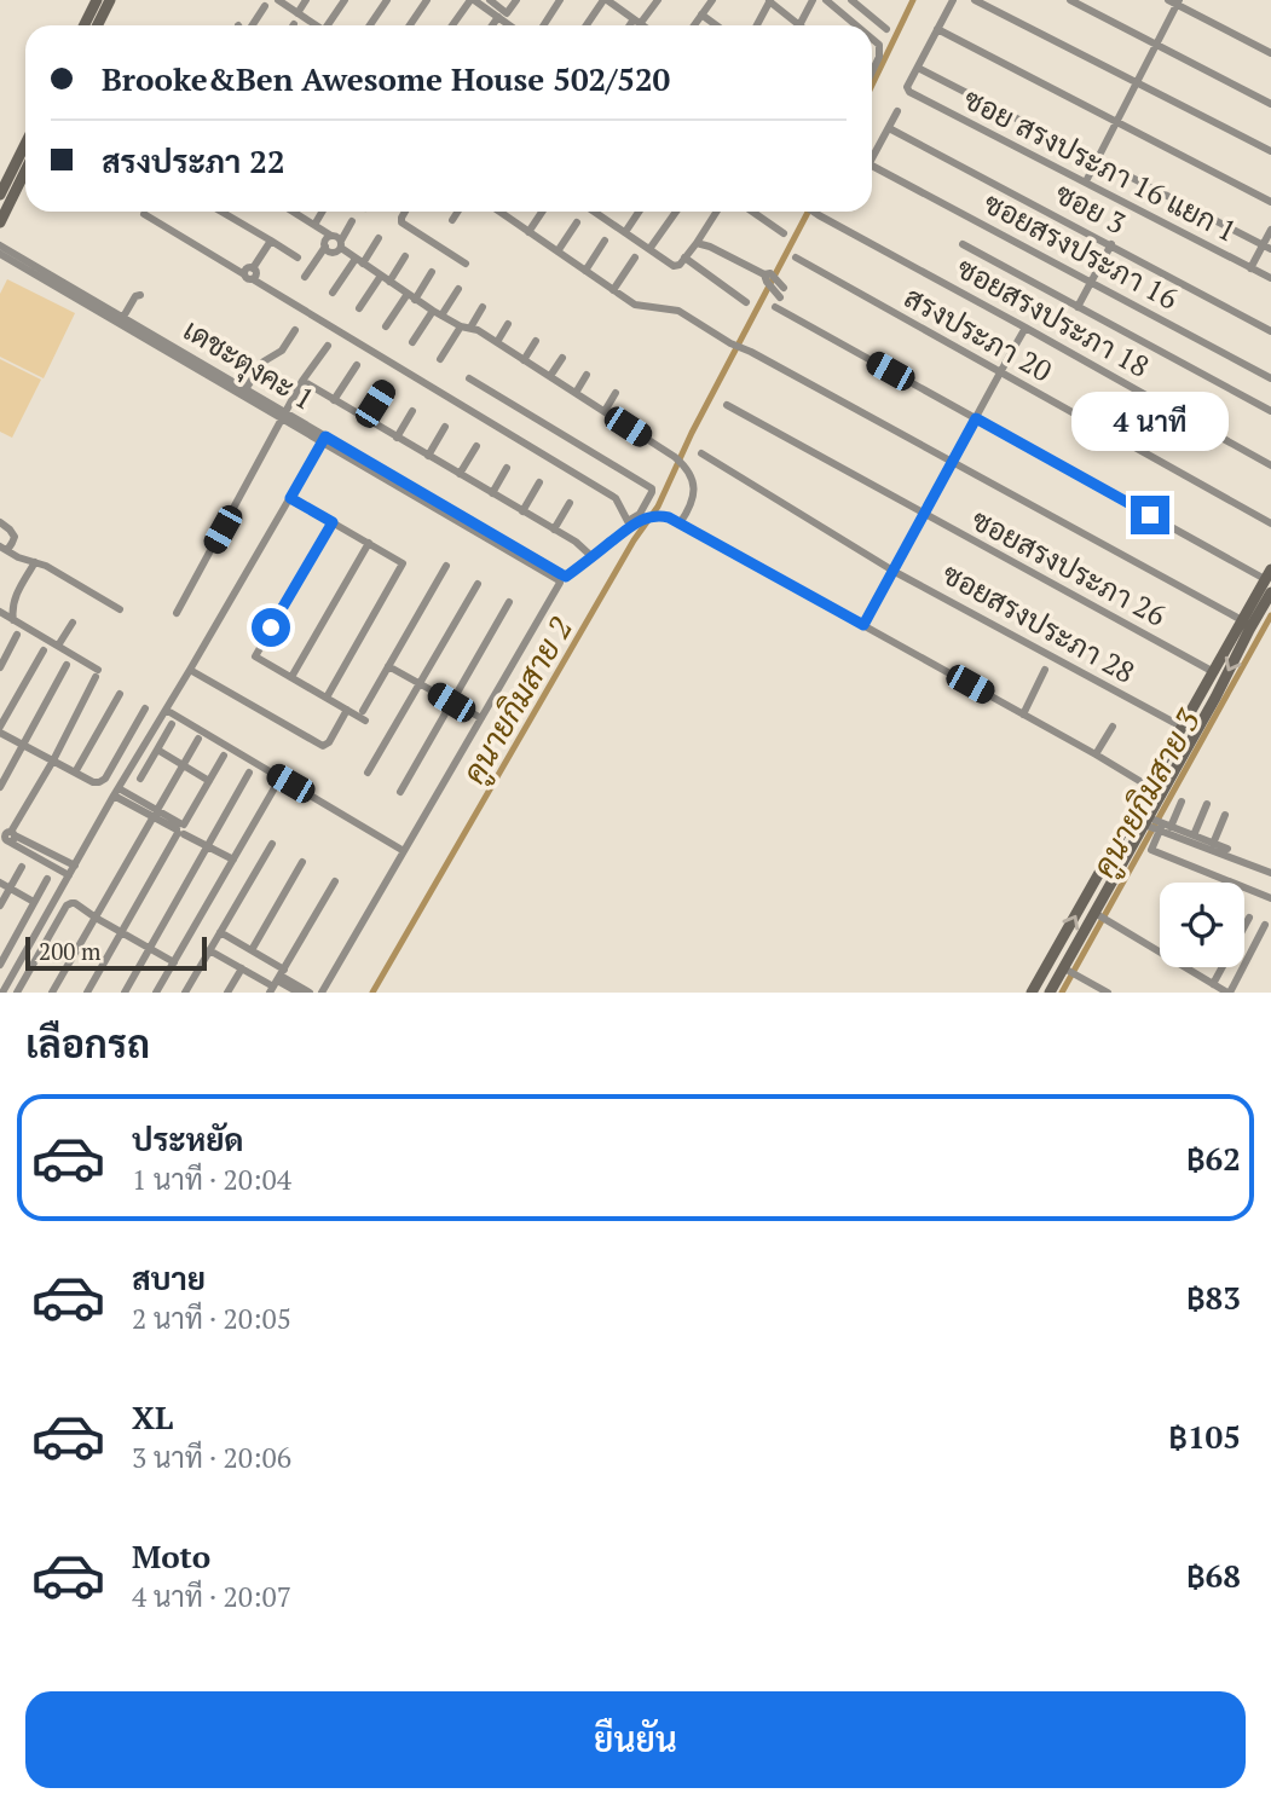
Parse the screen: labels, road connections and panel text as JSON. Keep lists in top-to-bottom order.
{
  "streets": {
    "street": [
      "ซอย สรงประภา 16 แยก 1",
      "ซอย 3",
      "ซอยสรงประภา 16",
      "ซอยสรงประภา 18",
      "สรงประภา 20",
      "เดชะตุงคะ 1",
      "ซอยสรงประภา 26",
      "ซอยสรงประภา 28"
    ]
  },
  "water": ["คูนายกิมสาย 2", "คูนายกิมสาย 3"],
  "scale_bar": "200 m",
  "page": {
    "banner": ["Brooke&Ben Awesome House 502/520", "สรงประภา 22"],
    "bubble": "4 นาที",
    "scale": "200 m",
    "heading": "เลือกรถ",
    "list": [
      {
        "name": "ประหยัด",
        "note": "1 นาที · 20:04",
        "value": "฿62"
      },
      {
        "name": "สบาย",
        "note": "2 นาที · 20:05",
        "value": "฿83"
      },
      {
        "name": "XL",
        "note": "3 นาที · 20:06",
        "value": "฿105"
      },
      {
        "name": "Moto",
        "note": "4 นาที · 20:07",
        "value": "฿68"
      }
    ],
    "buttons": "ยืนยัน"
  }
}
